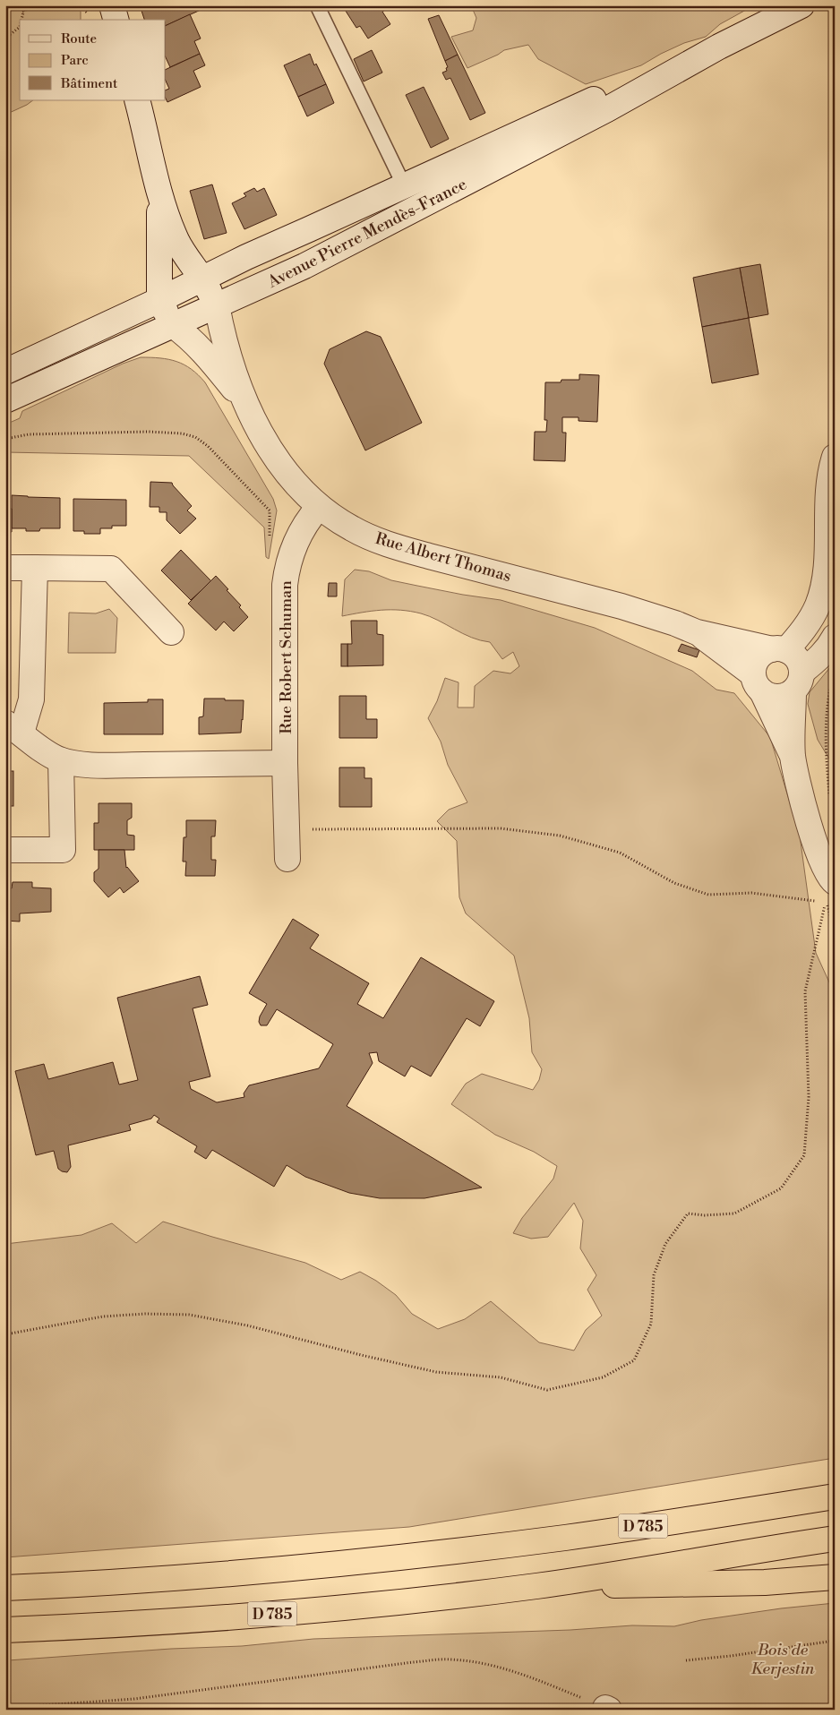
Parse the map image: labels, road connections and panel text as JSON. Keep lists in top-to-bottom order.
{
  "streets": {
    "highway": ["D 785"],
    "street": ["Avenue Pierre Mendès-France", "Rue Albert Thomas", "Rue Robert Schuman"]
  },
  "crossings": [
    ["Avenue Pierre Mendès-France", "Rue Albert Thomas"],
    ["Rue Albert Thomas", "Rue Robert Schuman"]
  ],
  "parks": ["Bois de Kerjestin"],
  "legend": ["Route", "Parc", "Bâtiment"]
}
